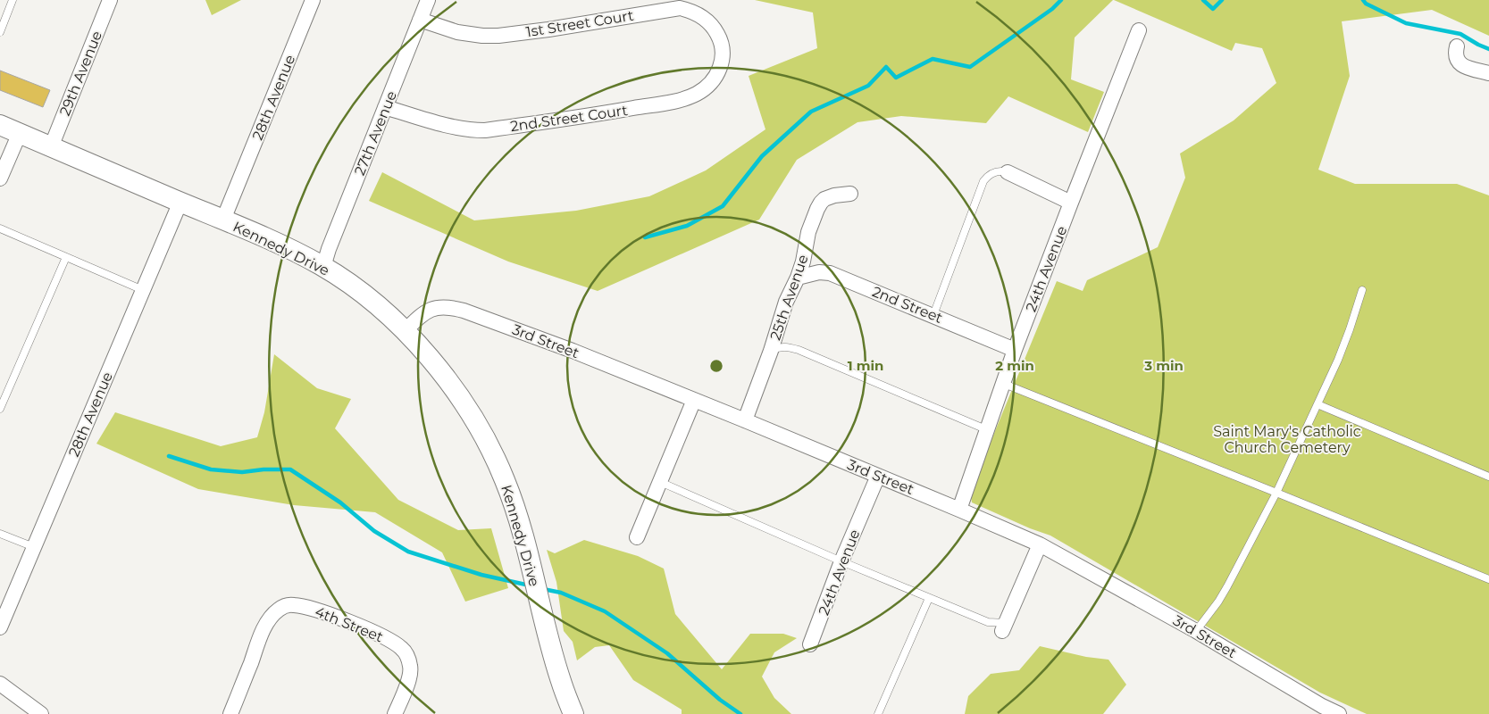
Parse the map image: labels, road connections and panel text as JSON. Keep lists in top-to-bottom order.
{
  "streets": {
    "street": [
      "1st Street Court",
      "29th Avenue",
      "28th Avenue",
      "2nd Street Court",
      "27th Avenue",
      "Kennedy Drive",
      "24th Avenue",
      "25th Avenue",
      "2nd Street",
      "3rd Street",
      "4th Street"
    ]
  },
  "crossings": [
    ["1st Street Court", "2nd Street Court"],
    ["1st Street Court", "27th Avenue"],
    ["29th Avenue", "Kennedy Drive"],
    ["28th Avenue", "Kennedy Drive"],
    ["2nd Street Court", "27th Avenue"],
    ["27th Avenue", "Kennedy Drive"],
    ["Kennedy Drive", "3rd Street"],
    ["24th Avenue", "2nd Street"],
    ["24th Avenue", "3rd Street"],
    ["25th Avenue", "2nd Street"],
    ["25th Avenue", "3rd Street"]
  ],
  "parks": ["Saint Mary's Catholic Church Cemetery"],
  "rings": ["1 min", "2 min", "3 min"]
}
